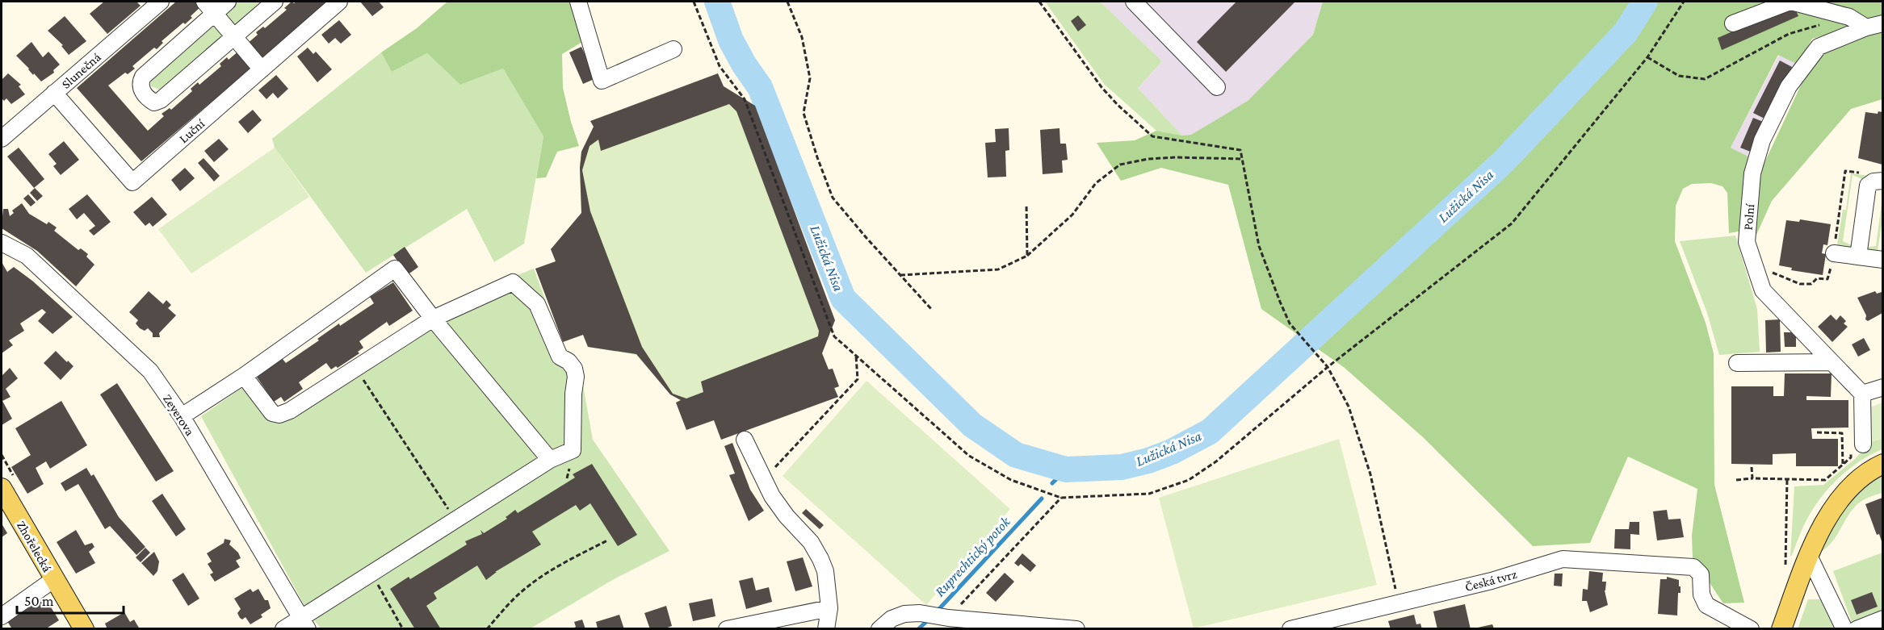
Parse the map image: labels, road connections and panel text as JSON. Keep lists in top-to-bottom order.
{
  "streets": {
    "main road": ["Zhořelecká"],
    "street": [
      "Slunečná",
      "Luční",
      "Polní",
      "Zeyerova",
      "Česká tvrz"
    ]
  },
  "crossings": [
    ["Slunečná", "Luční"]
  ],
  "water": ["Lužická Nisa", "Ruprechtický potok"],
  "scale_bar": "50 m"
}
